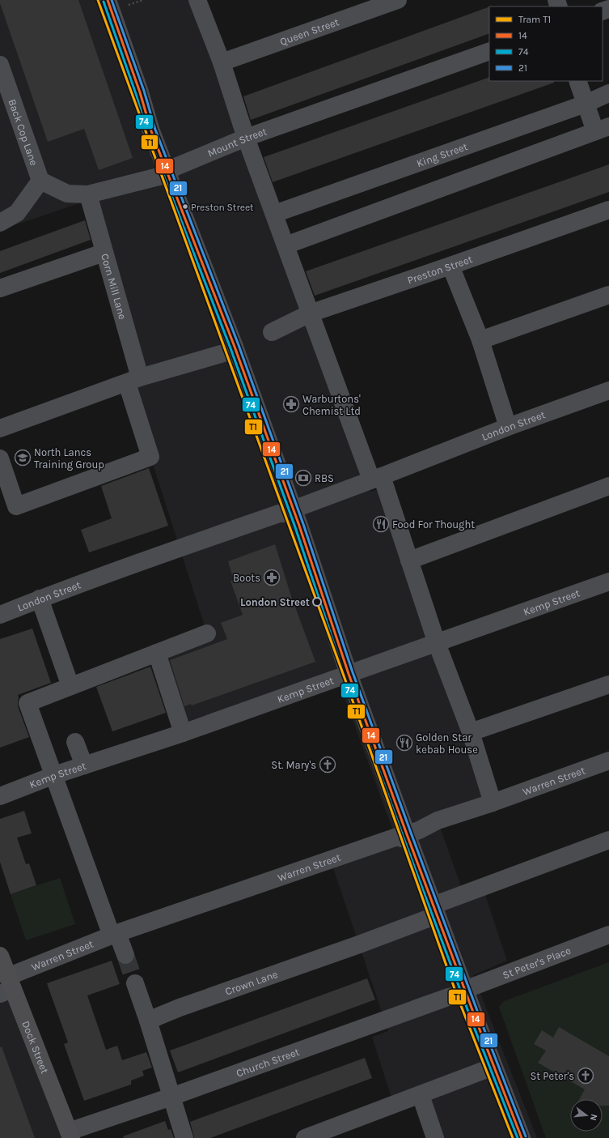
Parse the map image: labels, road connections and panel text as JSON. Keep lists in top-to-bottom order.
{
  "streets": {
    "highway": ["Dock Street"],
    "street": [
      "Queen Street",
      "Back Cop Lane",
      "Mount Street",
      "King Street",
      "Preston Street",
      "Corn Mill Lane",
      "London Street",
      "Kemp Street",
      "Warren Street",
      "St Peter's Place",
      "Crown Lane",
      "Church Street"
    ]
  },
  "crossings": [
    ["Back Cop Lane", "Mount Street"],
    ["Mount Street", "Corn Mill Lane"],
    ["Warren Street", "Dock Street"],
    ["St Peter's Place", "Church Street"],
    ["Dock Street", "Church Street"]
  ],
  "places": {
    "other": ["Preston Street", "London Street"],
    "pharmacy": ["Warburtons' Chemist Ltd", "Boots"],
    "school or university": ["North Lancs Training Group"],
    "bank": ["RBS"],
    "restaurant": ["Food For Thought", "Golden Star kebab House"],
    "church": ["St. Mary's", "St Peter's"]
  },
  "lines": [
    "tram line T1",
    "transit line 14",
    "transit line 21",
    "transit line 74"
  ],
  "legend": [
    "Tram T1",
    "14",
    "74",
    "21"
  ],
  "north": "right"
}
